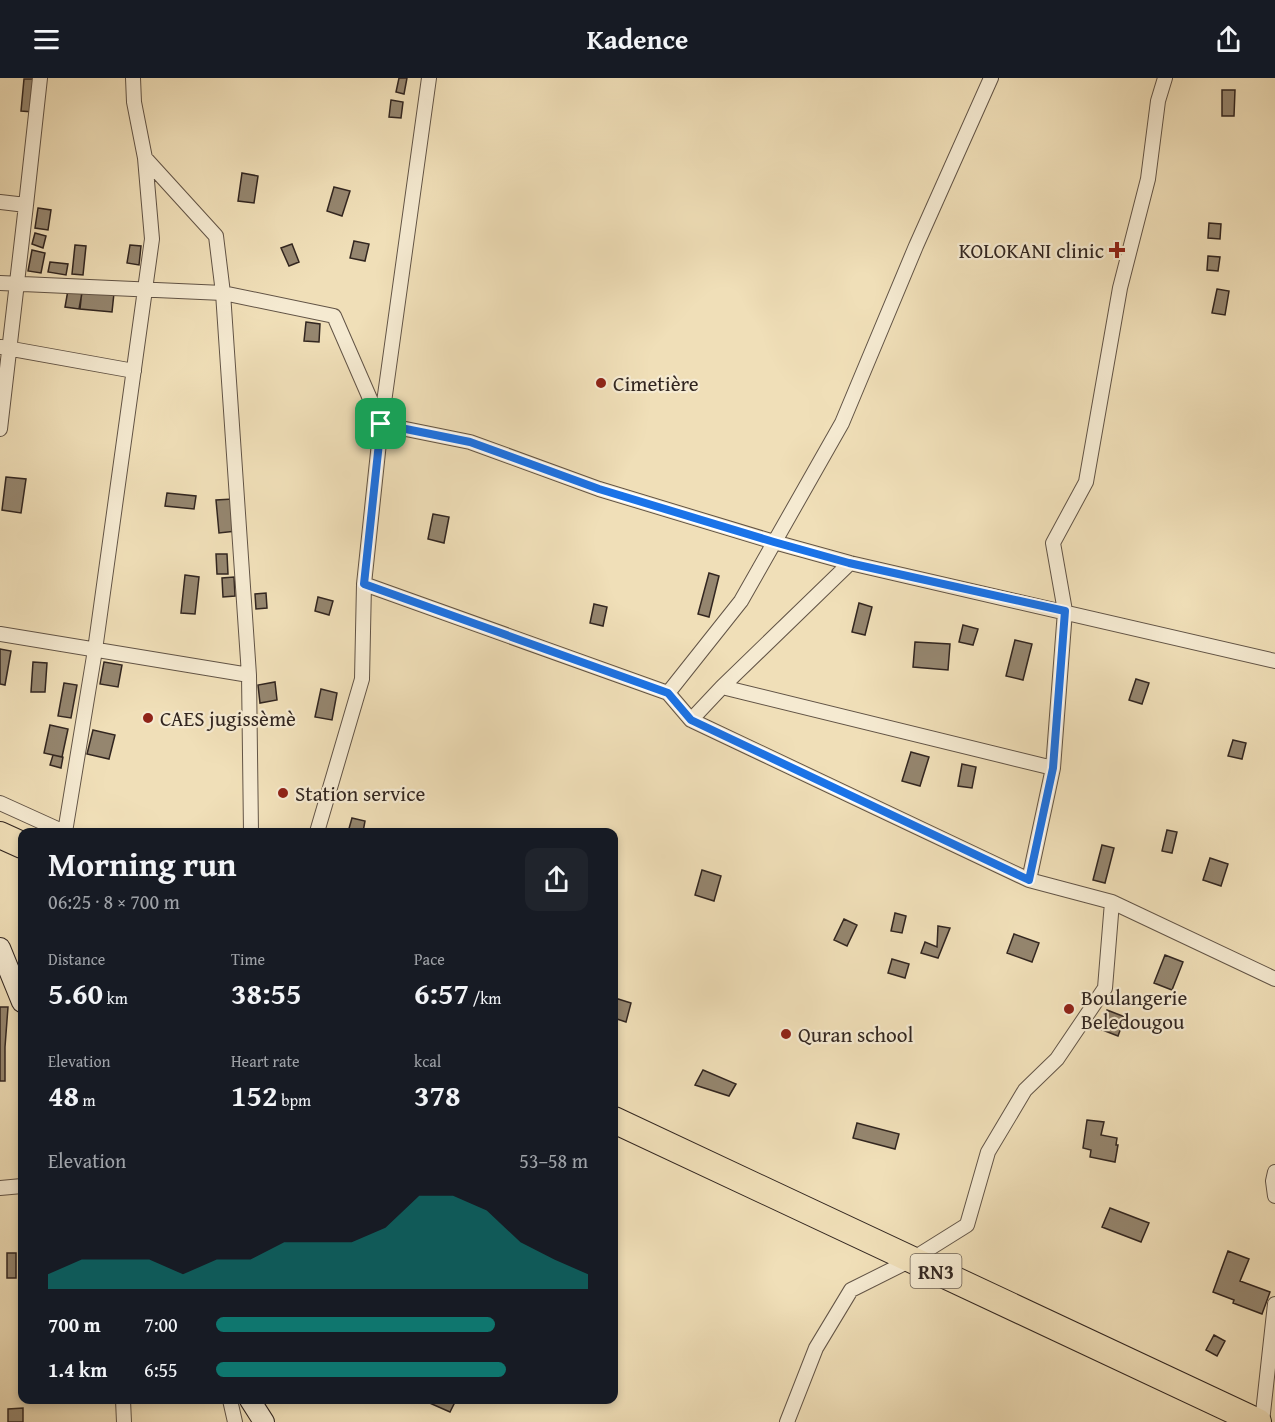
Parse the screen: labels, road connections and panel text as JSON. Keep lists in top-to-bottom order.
{
  "streets": {
    "highway": ["RN3"]
  },
  "places": {
    "health": ["KOLOKANI clinic"],
    "other": [
      "Cimetière",
      "CAES jugissèmè",
      "Station service",
      "Boulangerie Beledougou",
      "Quran school"
    ]
  },
  "page": {
    "header": "Kadence",
    "heading": ["Morning run", "06:25 · 8 × 700 m"],
    "stats": [
      ["Distance", "5.60 km"],
      ["Time", "38:55"],
      ["Pace", "6:57 /km"],
      ["Elevation", "48 m"],
      ["Heart rate", "152 bpm"],
      ["kcal", "378"]
    ],
    "chart": ["Elevation", "53–58 m"],
    "list": [
      {
        "name": "700 m",
        "note": "7:00"
      },
      {
        "name": "1.4 km",
        "note": "6:55"
      }
    ]
  }
}
